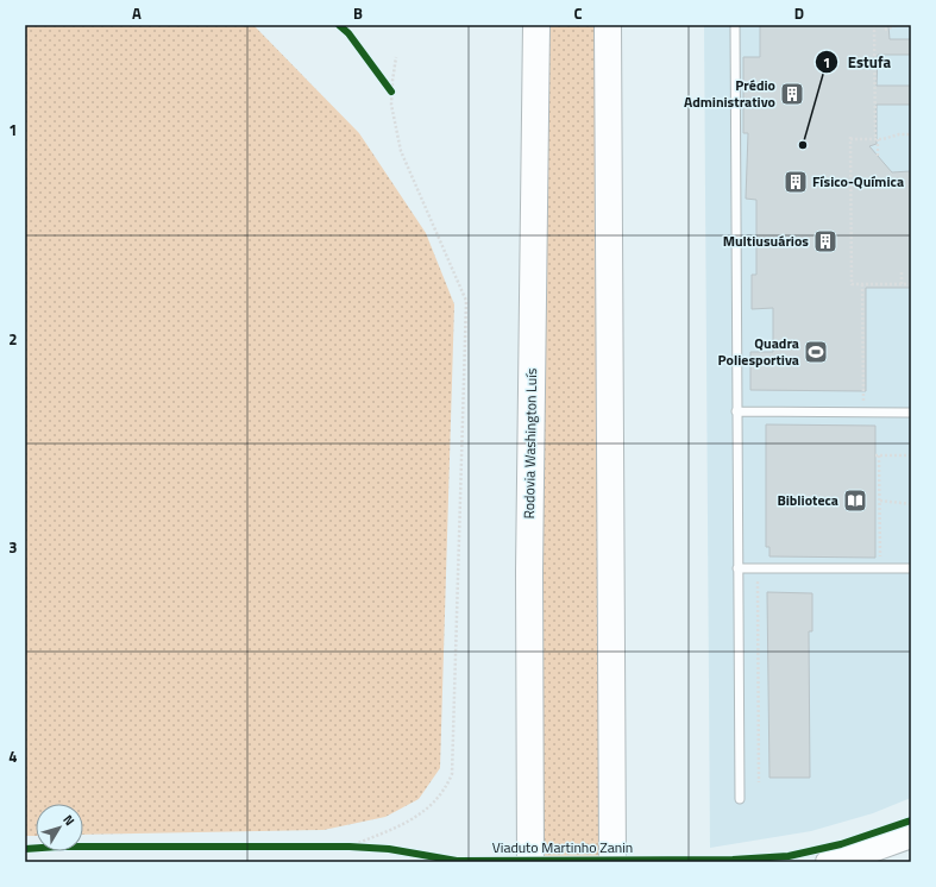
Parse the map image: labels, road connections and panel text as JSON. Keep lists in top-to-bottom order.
{
  "streets": {
    "highway": ["Rodovia Washington Luís"],
    "cycle path": ["Viaduto Martinho Zanin"]
  },
  "places": {
    "building": ["Prédio Administrativo", "Físico-Química", "Multiusuários"],
    "other": ["Estufa"],
    "sports": ["Quadra Poliesportiva"],
    "library": ["Biblioteca"]
  },
  "north": "top right",
  "grid": {
    "columns": [
      "A",
      "B",
      "C",
      "D"
    ],
    "rows": [
      "1",
      "2",
      "3",
      "4"
    ]
  }
}
